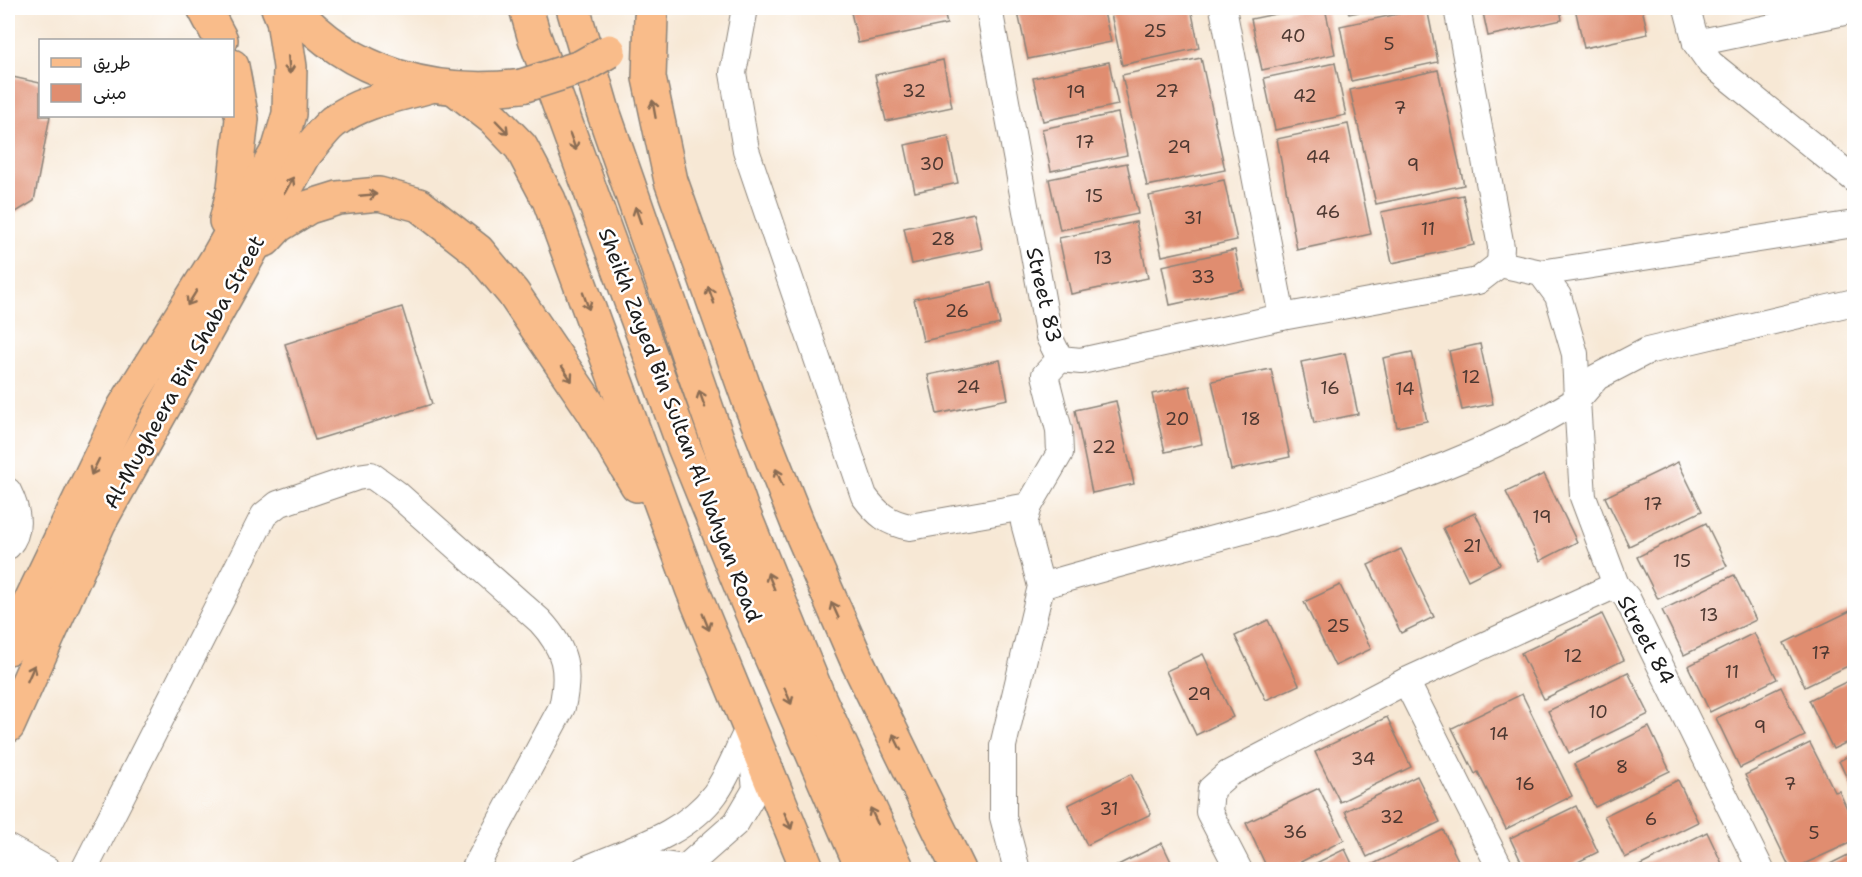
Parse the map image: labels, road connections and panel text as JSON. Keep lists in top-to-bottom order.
{
  "streets": {
    "main road": ["Al-Mugheera Bin Shaba Street", "Sheikh Zayed Bin Sultan Al Nahyan Road"],
    "street": ["Street 83", "Street 84"]
  },
  "house_numbers": [
    "25",
    "40",
    "5",
    "32",
    "27",
    "19",
    "42",
    "7",
    "17",
    "29",
    "44",
    "30",
    "9",
    "15",
    "46",
    "31",
    "11",
    "28",
    "13",
    "33",
    "26",
    "12",
    "24",
    "16",
    "14",
    "20",
    "18",
    "22",
    "17",
    "19",
    "21",
    "15",
    "13",
    "25",
    "17",
    "12",
    "11",
    "29",
    "10",
    "9",
    "14",
    "34",
    "8",
    "16",
    "7",
    "31",
    "32",
    "6",
    "36",
    "5"
  ],
  "legend": ["طريق", "مبنى"]
}
